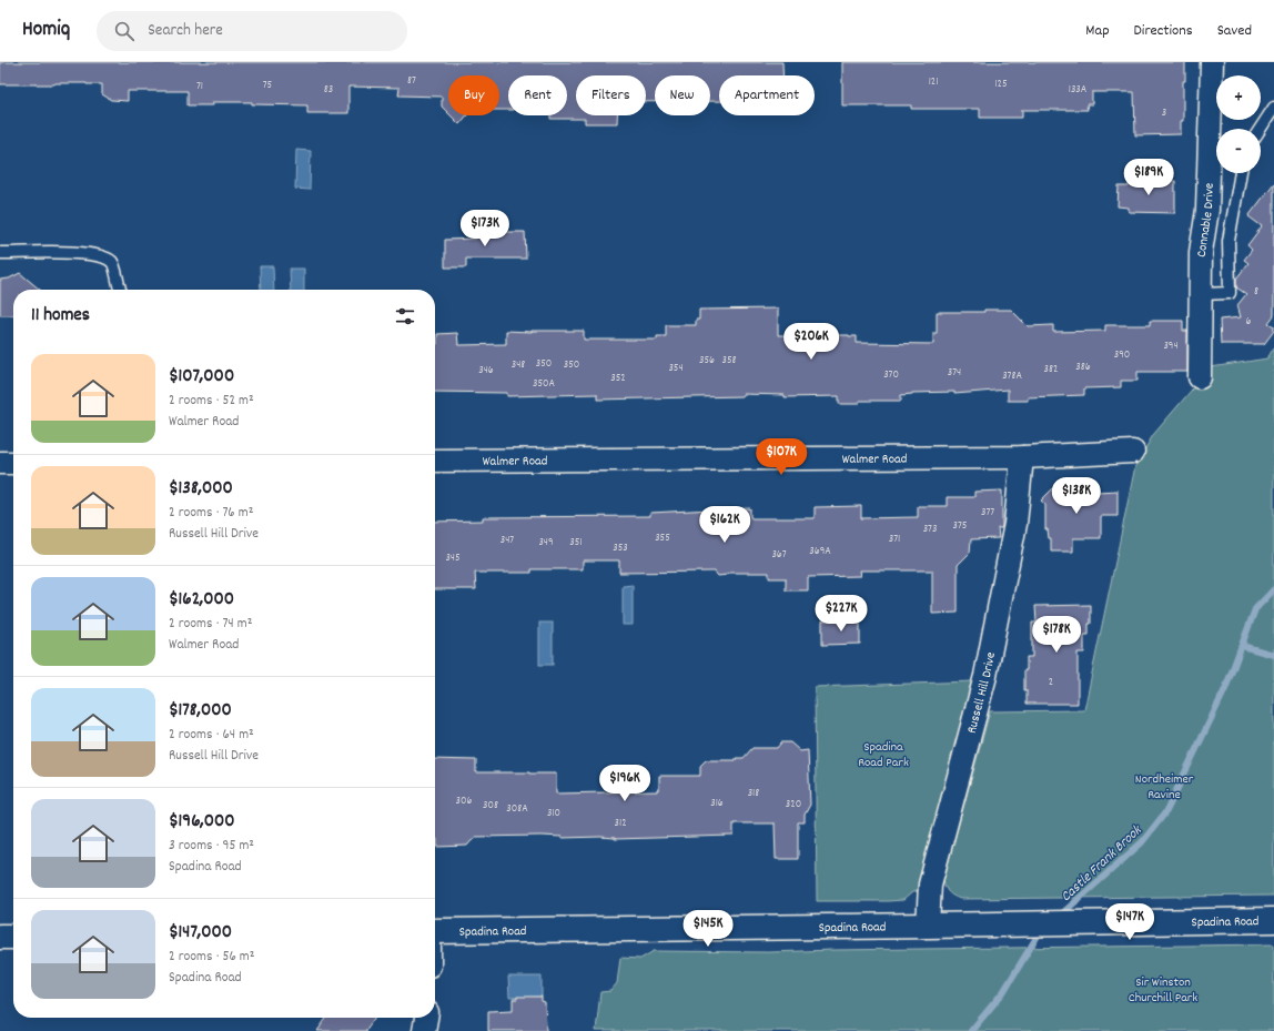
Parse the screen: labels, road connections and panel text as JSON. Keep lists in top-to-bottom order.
{
  "streets": {
    "street": [
      "Connable Drive",
      "Walmer Road",
      "Russell Hill Drive",
      "Spadina Road"
    ]
  },
  "crossings": [
    ["Walmer Road", "Russell Hill Drive"],
    ["Russell Hill Drive", "Spadina Road"]
  ],
  "water": ["Castle Frank Brook"],
  "parks": ["Spadina Road Park", "Nordheimer Ravine", "Sir Winston Churchill Park"],
  "house_numbers": [
    "87",
    "121",
    "125",
    "75",
    "71",
    "83",
    "133A",
    "3",
    "8",
    "6",
    "394",
    "390",
    "356",
    "358",
    "350",
    "348",
    "350",
    "386",
    "354",
    "382",
    "346",
    "374",
    "370",
    "378A",
    "352",
    "350A",
    "377",
    "375",
    "373",
    "355",
    "371",
    "347",
    "349",
    "351",
    "353",
    "369A",
    "367",
    "345",
    "2",
    "318",
    "306",
    "316",
    "320",
    "308",
    "308A",
    "310",
    "312"
  ],
  "page": {
    "header": "Homiq",
    "search": "Search here",
    "nav": ["Map", "Directions", "Saved"],
    "map_buttons": ["+", "−"],
    "chip": [
      "Buy",
      "Rent",
      "Filters",
      "New",
      "Apartment"
    ],
    "price": [
      "$189K",
      "$173K",
      "$206K",
      "$107K",
      "$138K",
      "$162K",
      "$227K",
      "$178K",
      "$196K",
      "$147K",
      "$145K"
    ],
    "heading": "11 homes",
    "list": [
      {
        "name": "$107,000",
        "note": "2 rooms · 52 m² · Walmer Road"
      },
      {
        "name": "$138,000",
        "note": "2 rooms · 76 m² · Russell Hill Drive"
      },
      {
        "name": "$162,000",
        "note": "2 rooms · 74 m² · Walmer Road"
      },
      {
        "name": "$178,000",
        "note": "2 rooms · 64 m² · Russell Hill Drive"
      },
      {
        "name": "$196,000",
        "note": "3 rooms · 95 m² · Spadina Road"
      },
      {
        "name": "$147,000",
        "note": "2 rooms · 56 m² · Spadina Road"
      }
    ]
  }
}
